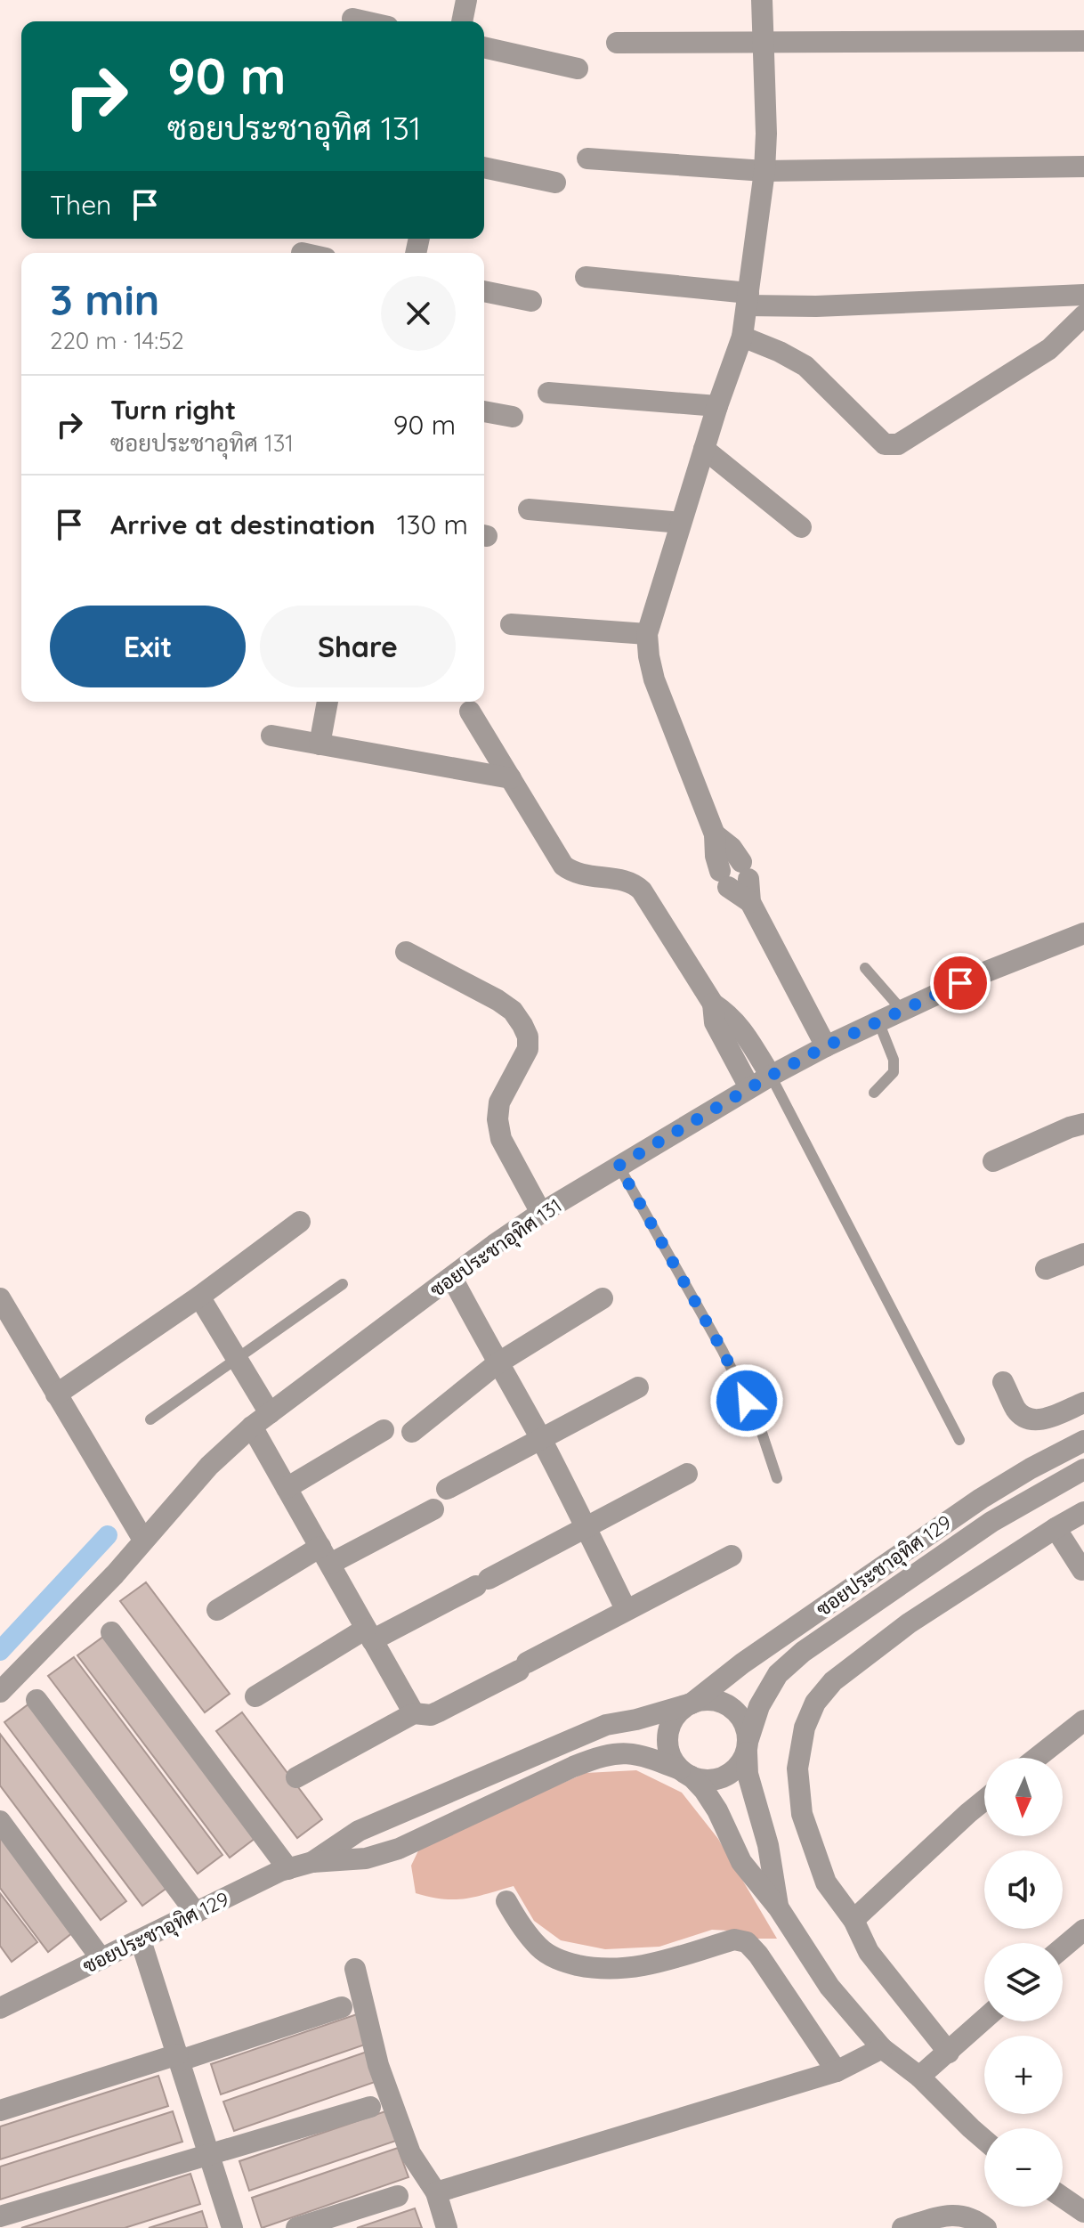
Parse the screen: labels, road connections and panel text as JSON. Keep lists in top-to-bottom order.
{
  "streets": {
    "street": ["ซอยประชาอุทิศ 131", "ซอยประชาอุทิศ 129"]
  },
  "north": "bottom",
  "page": {
    "turn": ["90 m", "ซอยประชาอุทิศ 131"],
    "then": "Then",
    "heading": ["3 min", "220 m · 14:52"],
    "list": [
      {
        "name": "Turn right",
        "note": "ซอยประชาอุทิศ 131",
        "value": "90 m"
      },
      {
        "name": "Arrive at destination",
        "value": "130 m"
      }
    ],
    "buttons": ["Exit", "Share"],
    "map_buttons": ["+", "−"]
  }
}
